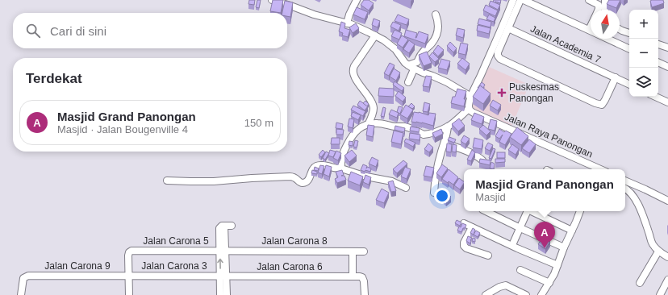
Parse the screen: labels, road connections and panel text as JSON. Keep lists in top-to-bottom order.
{
  "streets": {
    "street": [
      "Jalan Academia 7",
      "Jalan Raya Panongan",
      "Jalan Carona 5",
      "Jalan Carona 8",
      "Jalan Carona 9",
      "Jalan Carona 3",
      "Jalan Carona 6"
    ]
  },
  "crossings": [
    ["Jalan Carona 5", "Jalan Carona 8"],
    ["Jalan Carona 5", "Jalan Carona 9"],
    ["Jalan Carona 5", "Jalan Carona 3"],
    ["Jalan Carona 9", "Jalan Carona 3"],
    ["Jalan Carona 3", "Jalan Carona 6"]
  ],
  "places": {
    "health": ["Puskesmas Panongan"]
  },
  "north": "top",
  "page": {
    "map_buttons": ["+", "−"],
    "search": "Cari di sini",
    "heading": "Terdekat",
    "list": [
      {
        "mark": "A",
        "name": "Masjid Grand Panongan",
        "note": "Masjid · Jalan Bougenville 4",
        "value": "150 m"
      }
    ],
    "popup": ["Masjid Grand Panongan", "Masjid"],
    "pins": "A"
  }
}
